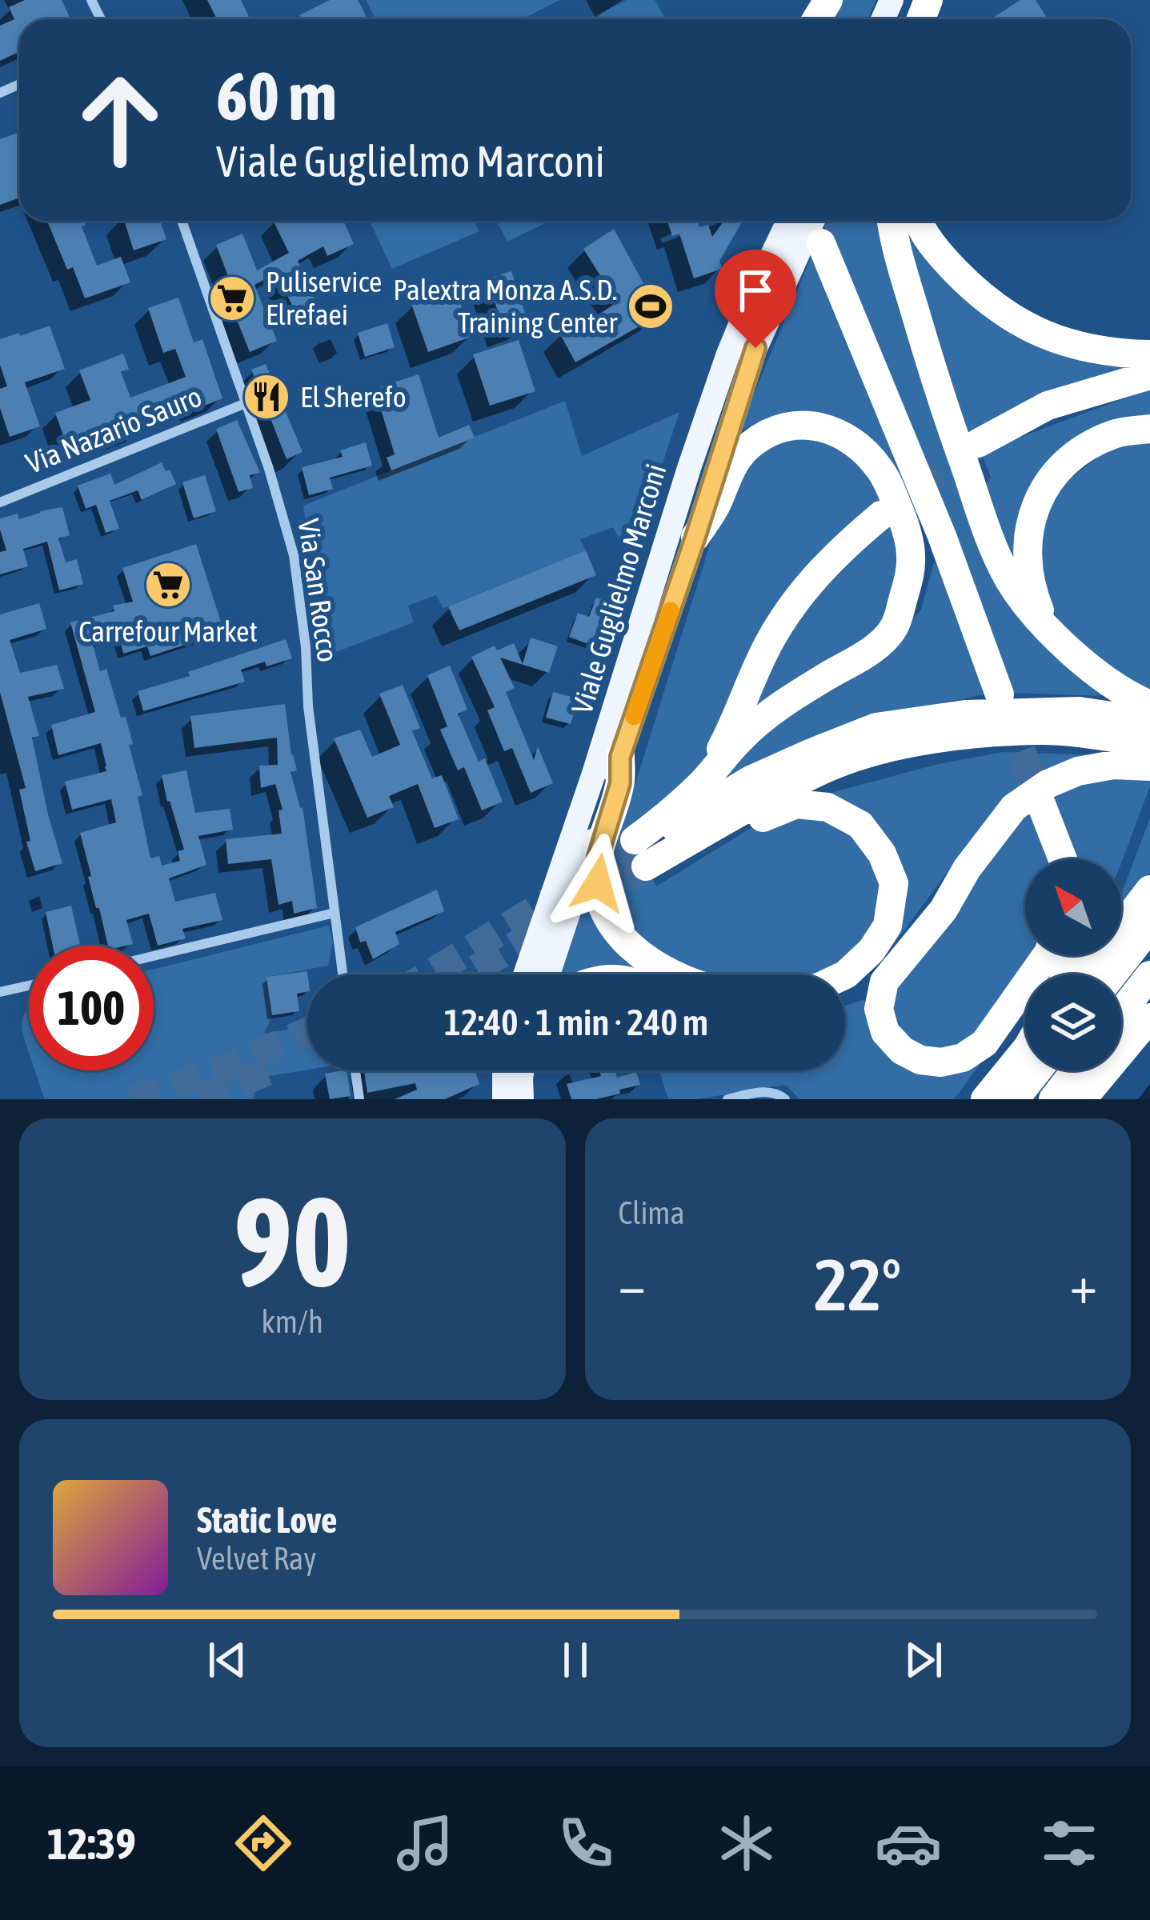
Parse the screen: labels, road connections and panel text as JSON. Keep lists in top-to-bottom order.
{
  "streets": {
    "main road": ["Viale Guglielmo Marconi"],
    "street": ["Via Nazario Sauro", "Via San Rocco"]
  },
  "crossings": [
    ["Via Nazario Sauro", "Via San Rocco"]
  ],
  "places": {
    "supermarket": ["Puliservice Elrefaei", "Carrefour Market"],
    "sports": ["Palextra Monza A.S.D. Training Center"],
    "restaurant": ["El Sherefo"]
  },
  "north": "top left",
  "page": {
    "turn": ["60 m", "Viale Guglielmo Marconi"],
    "limit": "100",
    "trip": "12:40 · 1 min · 240 m",
    "tile": [
      ["90", "km/h"],
      "Clima"
    ],
    "heat": ["−", "22°", "+"],
    "song": ["Static Love", "Velvet Ray"],
    "tabs": "12:39"
  }
}
